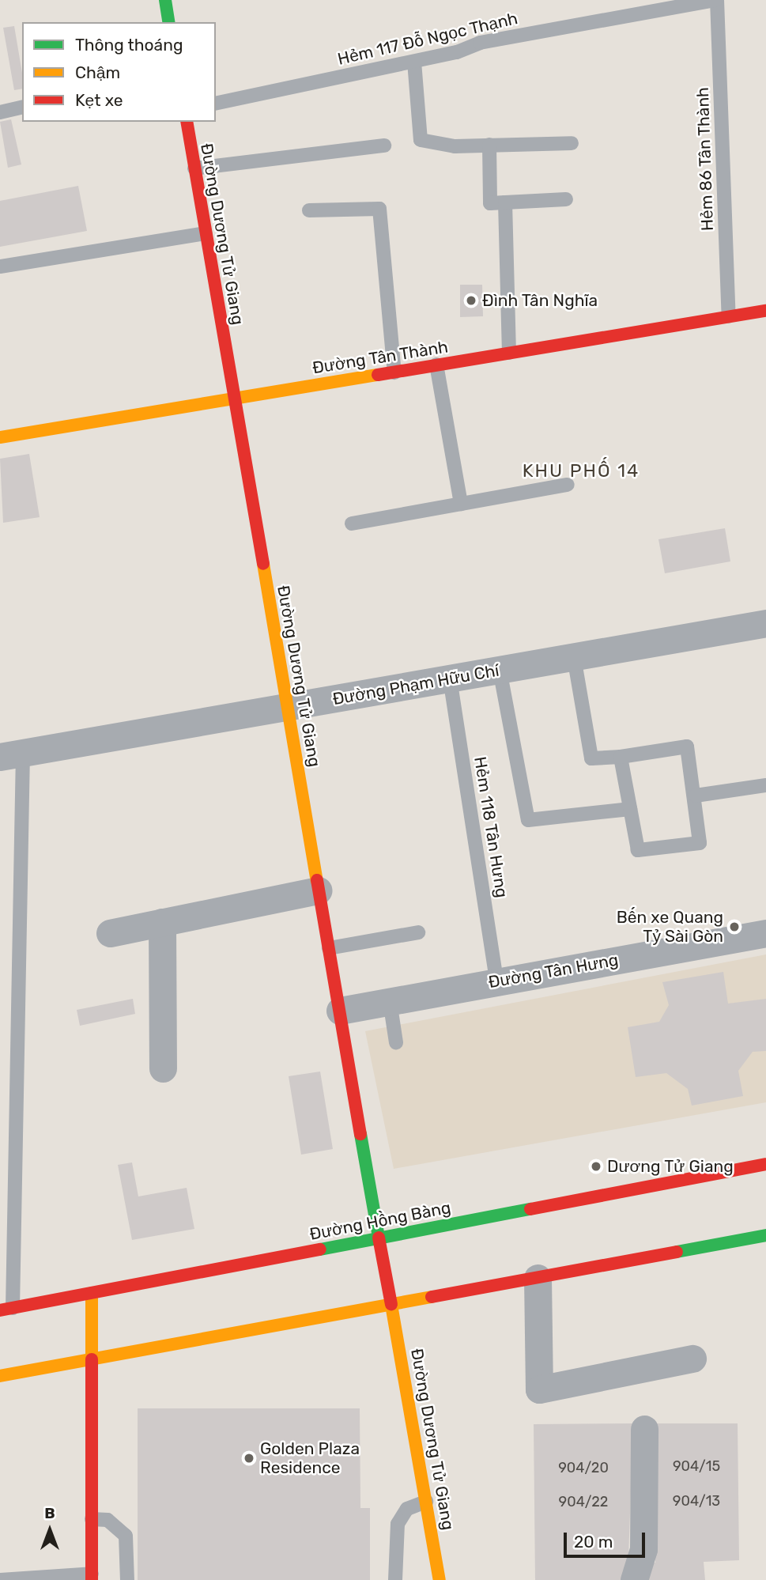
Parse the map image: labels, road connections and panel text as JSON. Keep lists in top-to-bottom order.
{
  "streets": {
    "street": [
      "Đường Dương Tử Giang",
      "Đường Tân Thành",
      "Đường Phạm Hữu Chí",
      "Đường Tân Hưng",
      "Đường Hồng Bàng"
    ],
    "lane": ["Hẻm 117 Đỗ Ngọc Thạnh", "Hẻm 86 Tân Thành", "Hẻm 118 Tân Hưng"]
  },
  "crossings": [
    ["Hẻm 117 Đỗ Ngọc Thạnh", "Hẻm 86 Tân Thành"],
    ["Hẻm 86 Tân Thành", "Đường Tân Thành"],
    ["Đường Dương Tử Giang", "Đường Tân Thành"],
    ["Đường Dương Tử Giang", "Đường Phạm Hữu Chí"],
    ["Đường Dương Tử Giang", "Đường Tân Hưng"],
    ["Đường Dương Tử Giang", "Đường Hồng Bàng"],
    ["Đường Phạm Hữu Chí", "Hẻm 118 Tân Hưng"],
    ["Hẻm 118 Tân Hưng", "Đường Tân Hưng"]
  ],
  "districts": ["KHU PHỐ 14"],
  "places": [
    "Đình Tân Nghĩa",
    "Bến xe Quang Tỷ Sài Gòn",
    "Dương Tử Giang",
    "Golden Plaza Residence"
  ],
  "house_numbers": [
    "904/15",
    "904/20",
    "904/13",
    "904/22"
  ],
  "legend": ["Thông thoáng", "Chậm", "Kẹt xe"],
  "scale_bar": "20 m",
  "north": "top"
}
